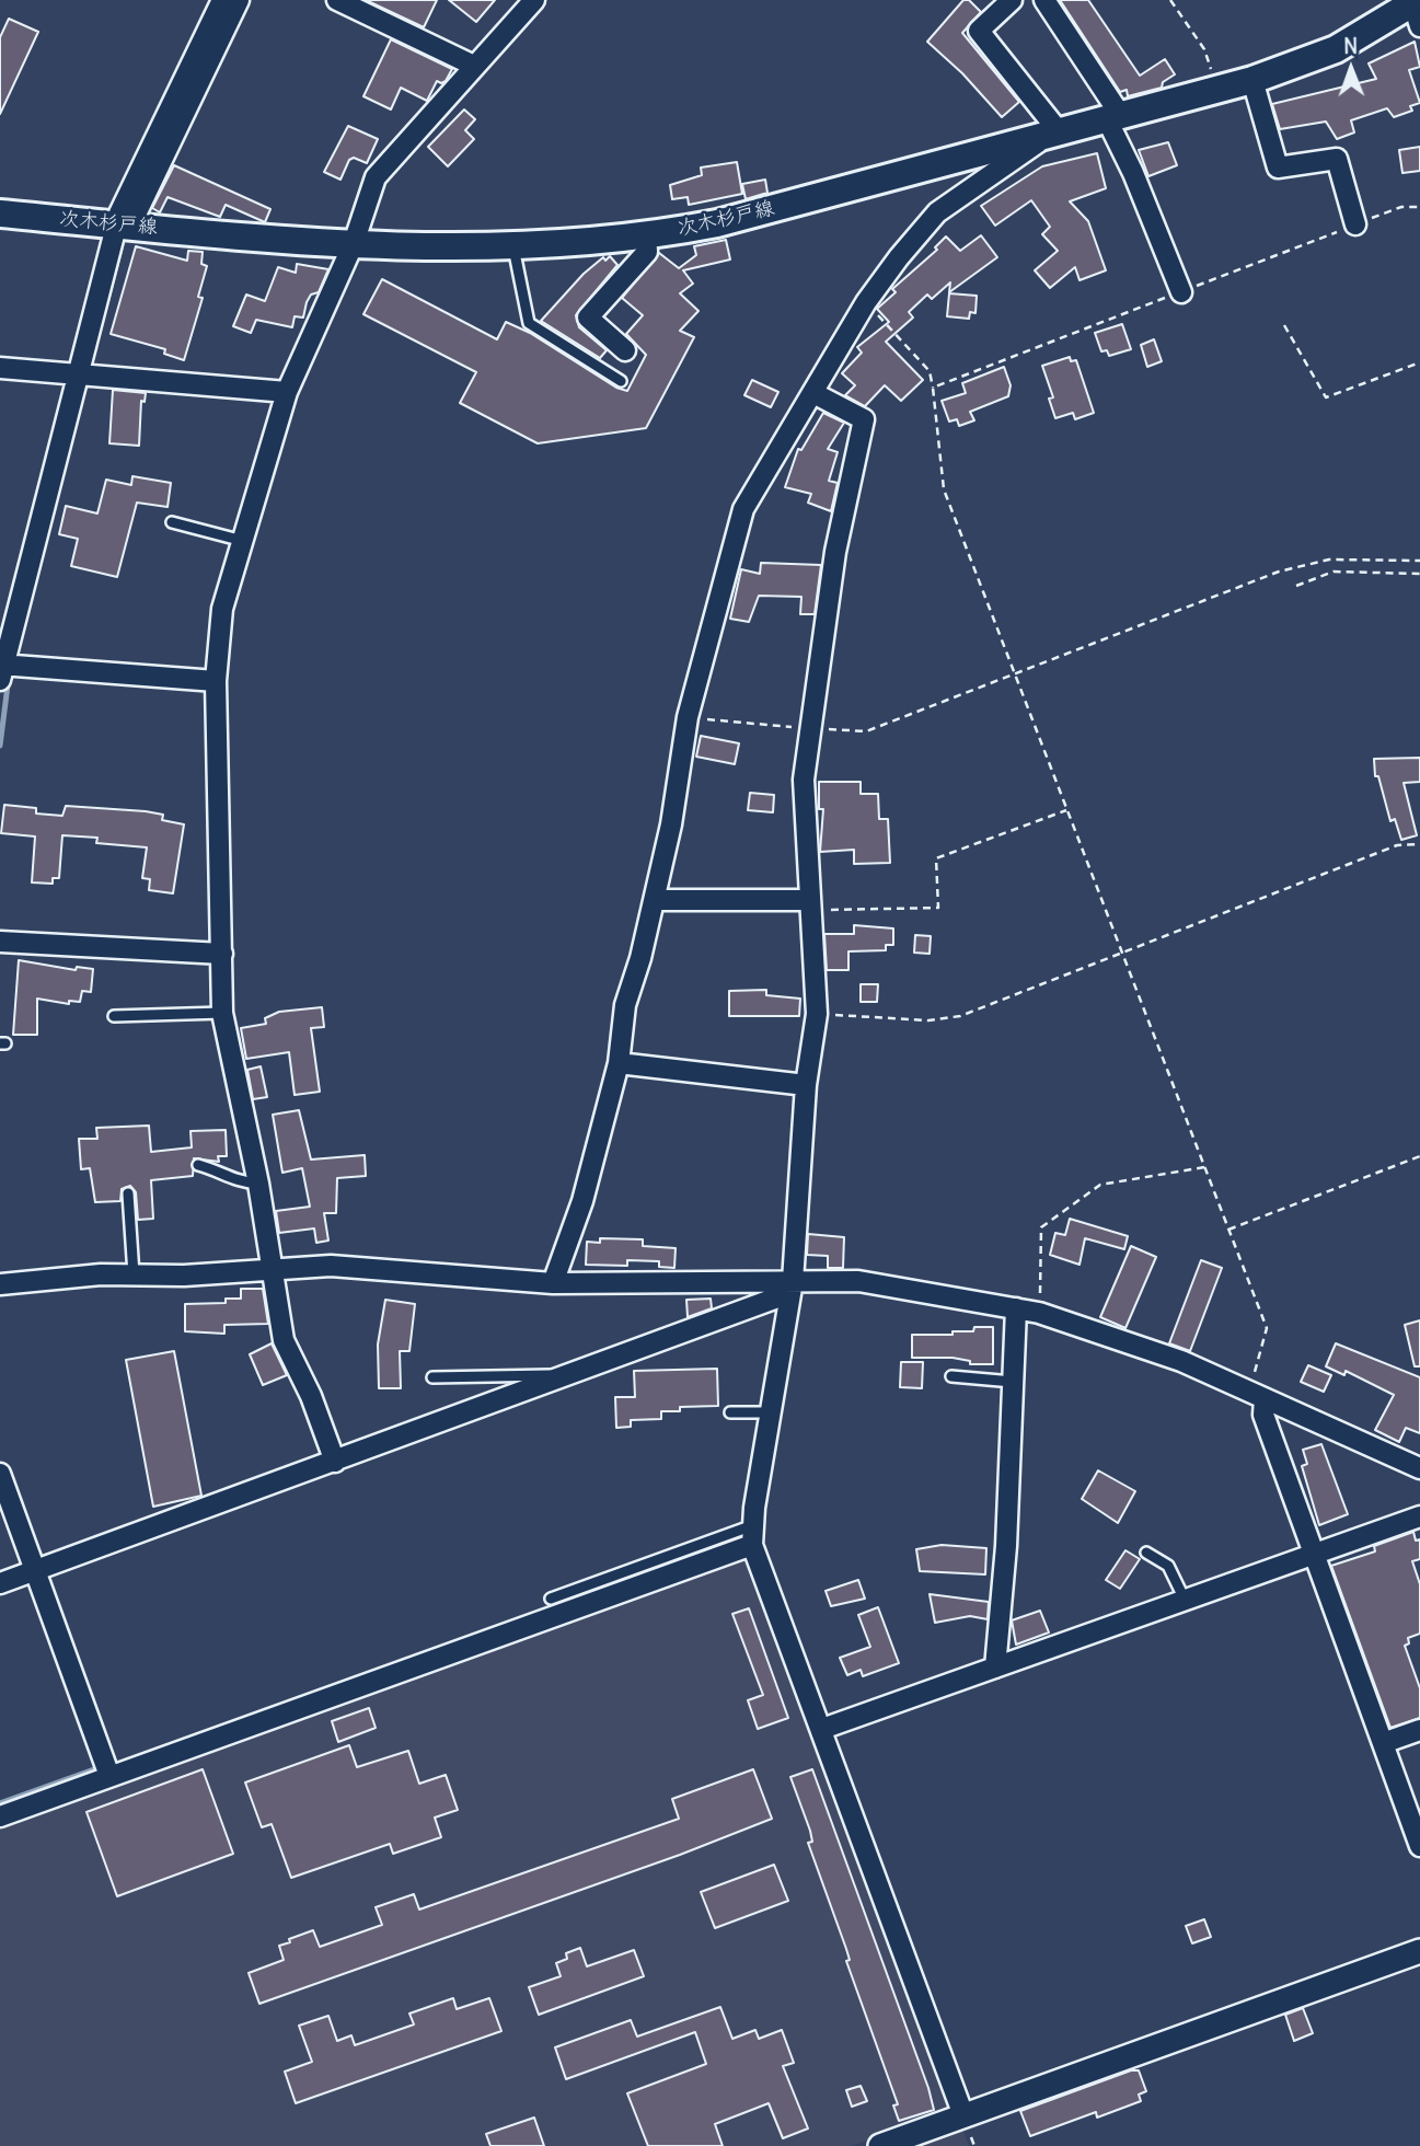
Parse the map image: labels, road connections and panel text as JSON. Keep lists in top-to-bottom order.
{
  "streets": {
    "main road": ["次木杉戸線"]
  },
  "north": "top"
}
